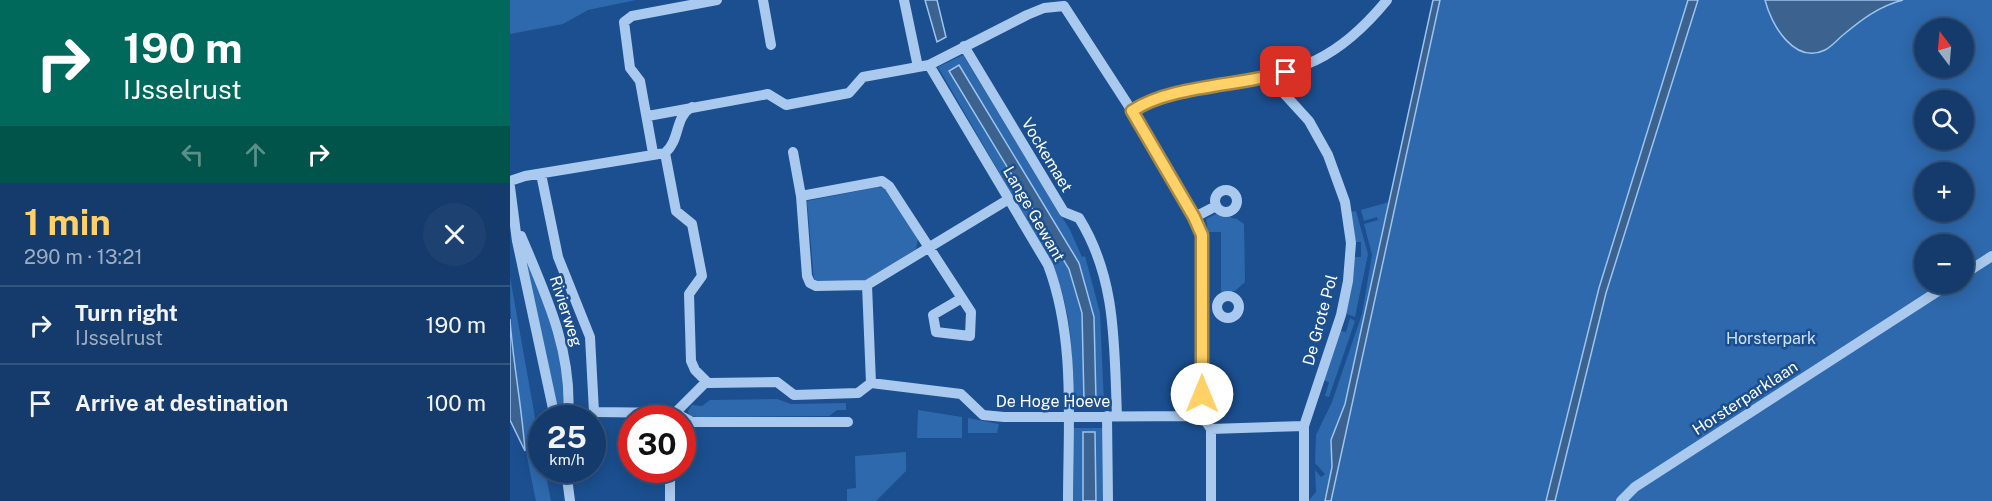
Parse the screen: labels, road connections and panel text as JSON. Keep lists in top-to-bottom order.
{
  "streets": {
    "street": [
      "Vockemaet",
      "Lange Gewant",
      "Rivierweg",
      "De Grote Pol",
      "Horsterparklaan",
      "De Hoge Hoeve"
    ]
  },
  "crossings": [
    ["Vockemaet", "De Hoge Hoeve"],
    ["Lange Gewant", "De Hoge Hoeve"]
  ],
  "parks": ["Horsterpark"],
  "north": "top",
  "page": {
    "turn": ["190 m", "IJsselrust"],
    "map_buttons": ["+", "−"],
    "heading": ["1 min", "290 m · 13:21"],
    "list": [
      {
        "name": "Turn right",
        "note": "IJsselrust",
        "value": "190 m"
      },
      {
        "name": "Arrive at destination",
        "value": "100 m"
      }
    ],
    "speed": "25 km/h",
    "limit": "30"
  }
}
